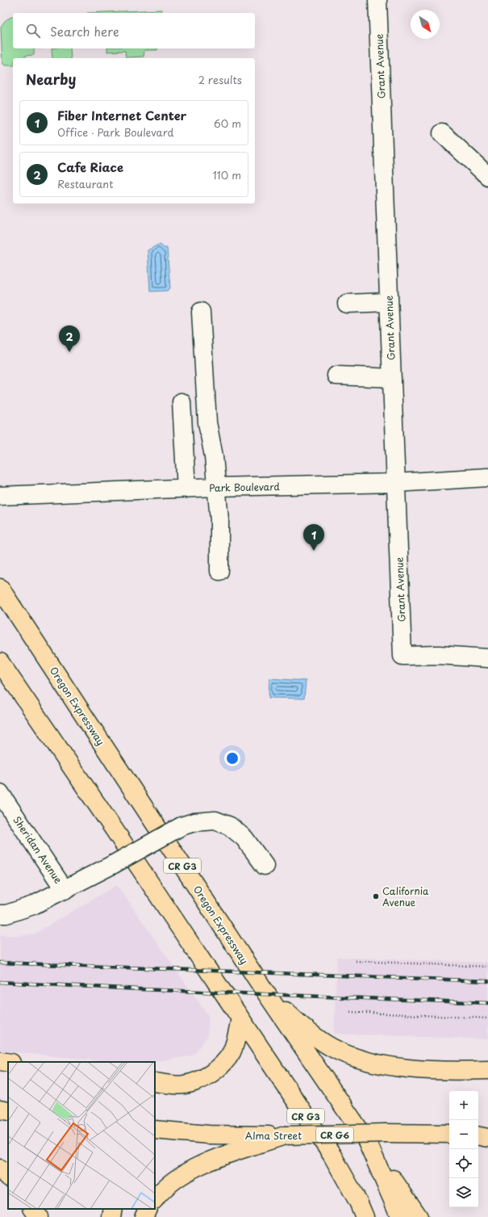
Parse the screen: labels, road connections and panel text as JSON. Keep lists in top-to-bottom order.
{
  "streets": {
    "main road": [
      "Oregon Expressway",
      "CR G3",
      "CR G6",
      "Alma Street"
    ],
    "street": ["Grant Avenue", "Park Boulevard", "Sheridan Avenue"]
  },
  "crossings": [
    ["Grant Avenue", "Park Boulevard"]
  ],
  "places": ["California Avenue"],
  "north": "bottom right",
  "page": {
    "search": "Search here",
    "heading": ["Nearby", "2 results"],
    "list": [
      {
        "mark": "1",
        "name": "Fiber Internet Center",
        "note": "Office · Park Boulevard",
        "value": "60 m"
      },
      {
        "mark": "2",
        "name": "Cafe Riace",
        "note": "Restaurant",
        "value": "110 m"
      }
    ],
    "pins": ["2", "1"],
    "map_buttons": ["+", "−"]
  }
}
